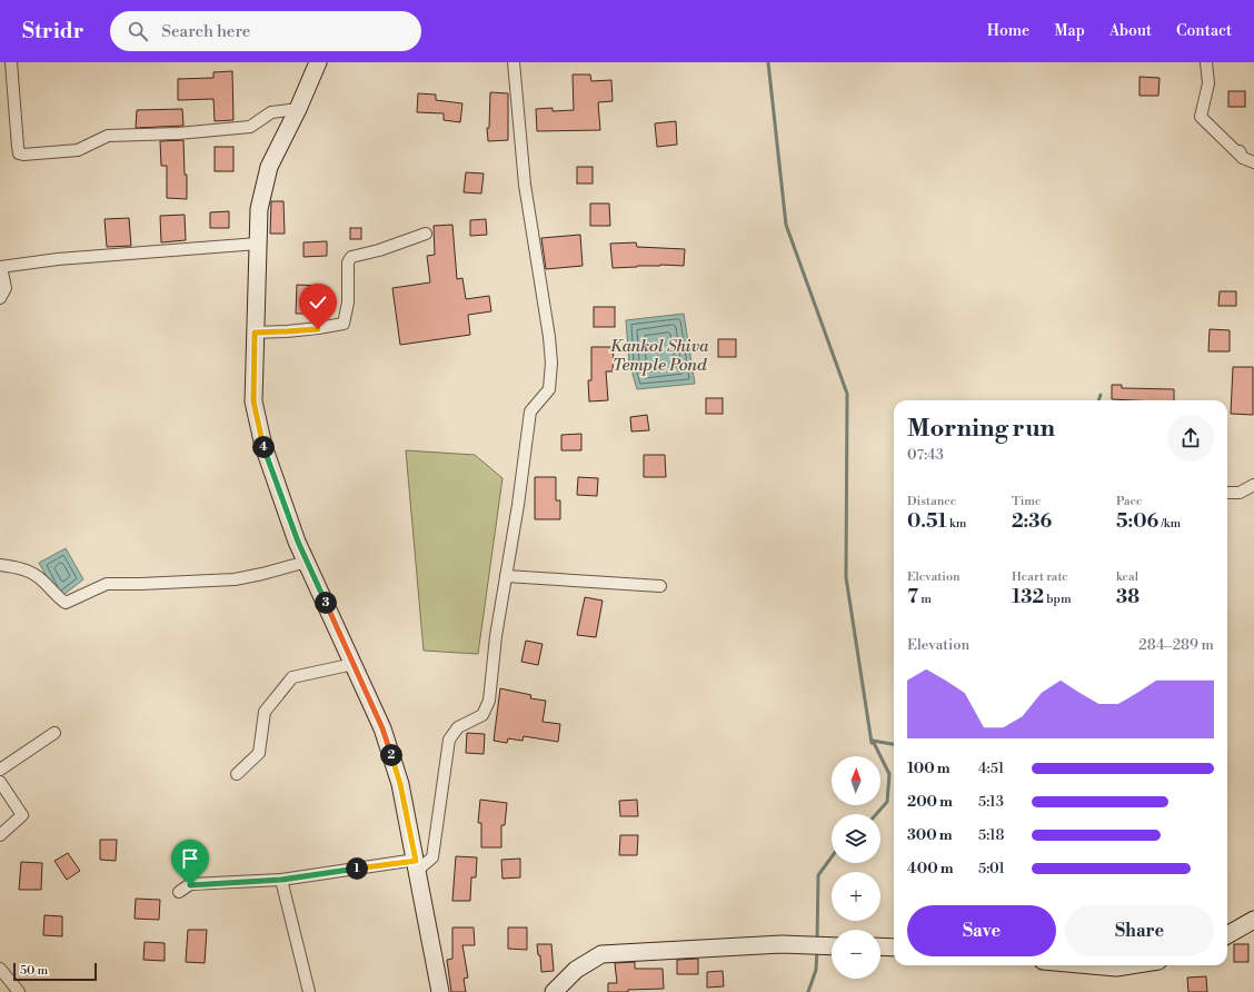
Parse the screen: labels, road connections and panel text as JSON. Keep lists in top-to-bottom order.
{
  "water": ["Kankol Shiva Temple Pond"],
  "scale_bar": "50 m",
  "north": "top",
  "page": {
    "header": "Stridr",
    "search": "Search here",
    "nav": [
      "Home",
      "Map",
      "About",
      "Contact"
    ],
    "heading": ["Morning run", "07:43"],
    "pins": [
      "4",
      "3",
      "2",
      "1"
    ],
    "stats": [
      ["Distance", "0.51 km"],
      ["Time", "2:36"],
      ["Pace", "5:06 /km"],
      ["Elevation", "7 m"],
      ["Heart rate", "132 bpm"],
      ["kcal", "38"]
    ],
    "chart": ["Elevation", "284–289 m"],
    "list": [
      {
        "name": "100 m",
        "note": "4:51"
      },
      {
        "name": "200 m",
        "note": "5:13"
      },
      {
        "name": "300 m",
        "note": "5:18"
      },
      {
        "name": "400 m",
        "note": "5:01"
      }
    ],
    "map_buttons": ["+", "−"],
    "buttons": ["Save", "Share"],
    "scale": "50 m"
  }
}
